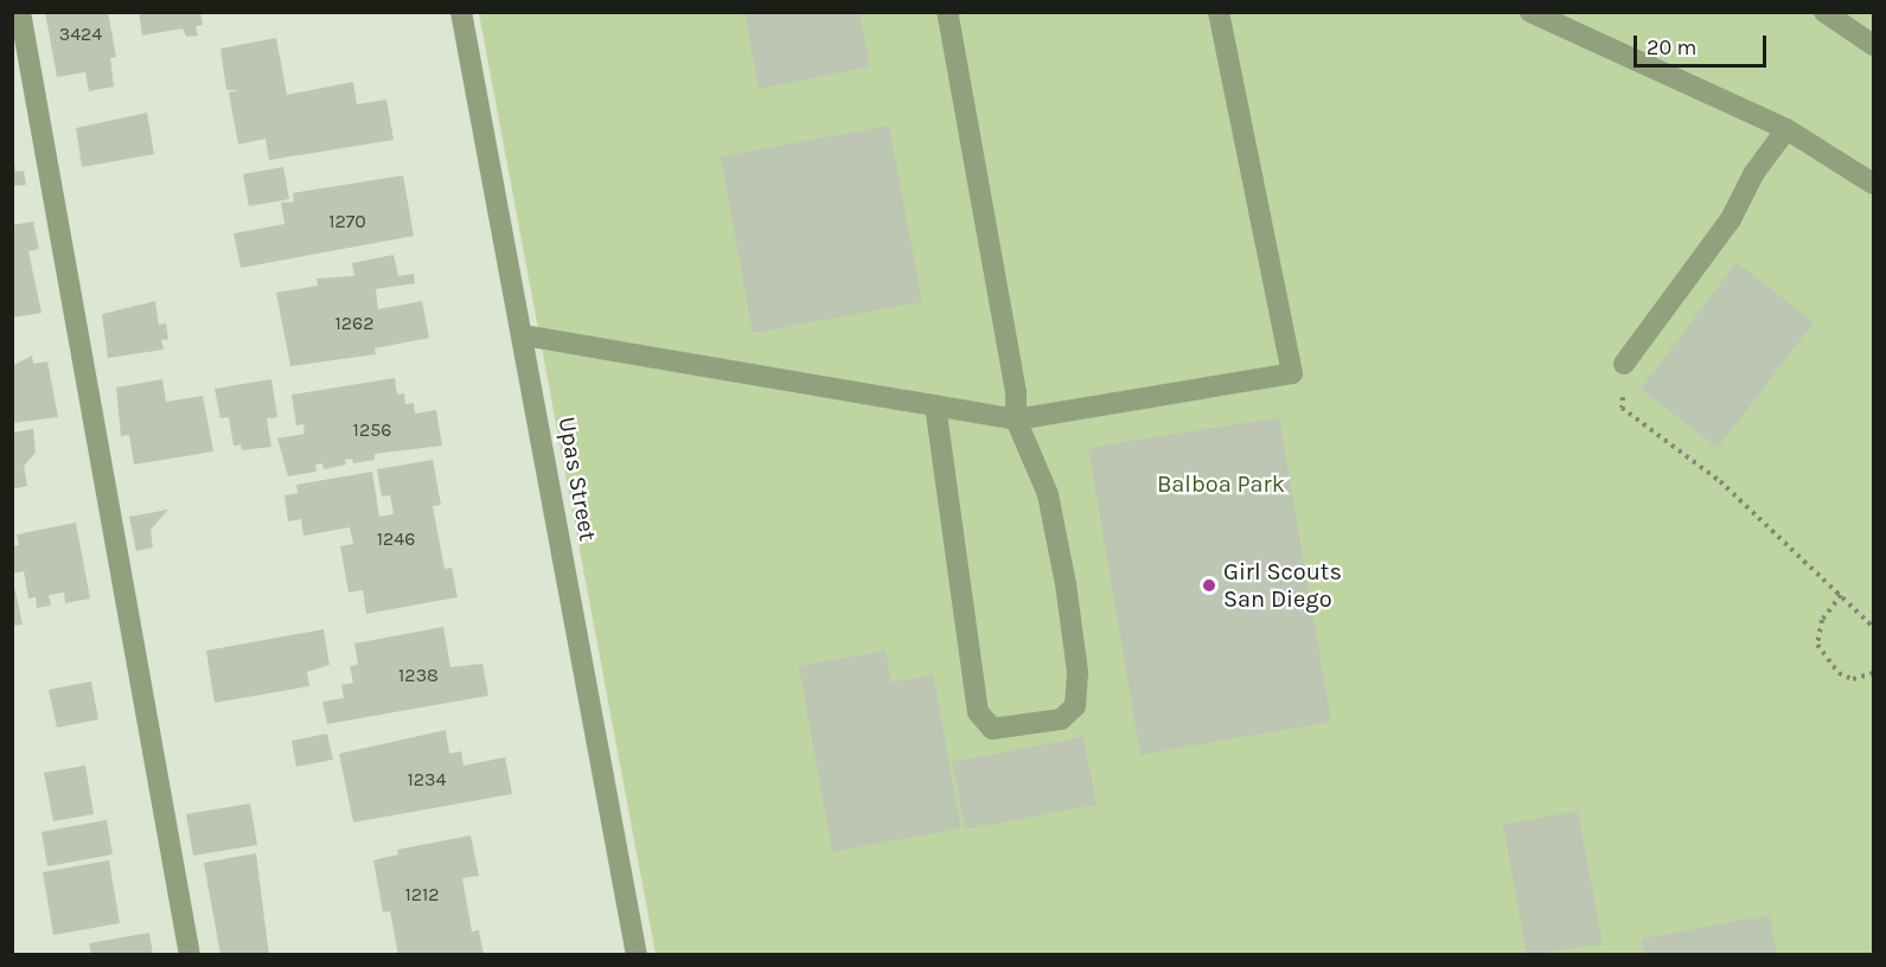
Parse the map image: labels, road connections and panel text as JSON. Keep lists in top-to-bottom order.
{
  "streets": {
    "street": ["Upas Street"]
  },
  "parks": ["Balboa Park"],
  "places": ["Girl Scouts San Diego"],
  "house_numbers": [
    "3424",
    "1270",
    "1262",
    "1256",
    "1246",
    "1238",
    "1234",
    "1212"
  ],
  "scale_bar": "20 m"
}
